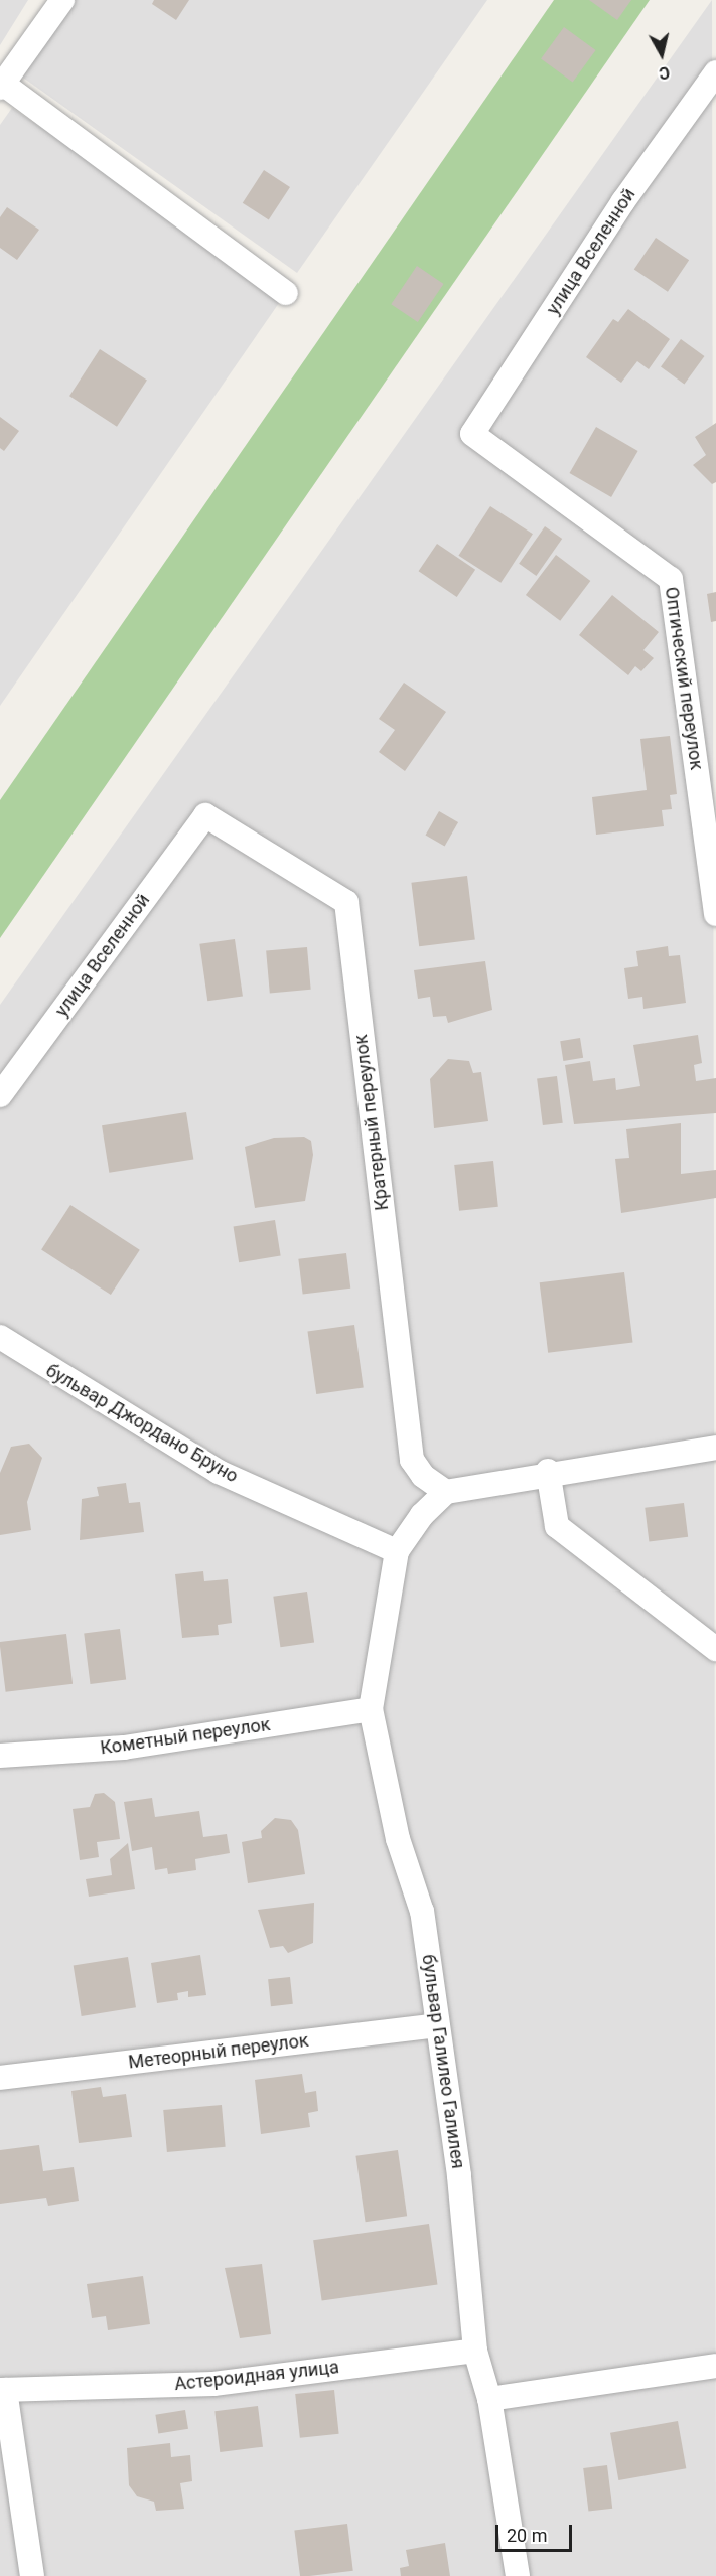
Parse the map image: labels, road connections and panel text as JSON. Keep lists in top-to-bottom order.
{
  "streets": {
    "street": [
      "улица Вселенной",
      "Оптический переулок",
      "Кратерный переулок",
      "бульвар Джордано Бруно",
      "Кометный переулок",
      "Метеорный переулок",
      "бульвар Галилео Галилея",
      "Астероидная улица"
    ]
  },
  "crossings": [
    ["улица Вселенной", "Оптический переулок"],
    ["улица Вселенной", "Кратерный переулок"],
    ["бульвар Джордано Бруно", "бульвар Галилео Галилея"],
    ["Кометный переулок", "бульвар Галилео Галилея"],
    ["Метеорный переулок", "бульвар Галилео Галилея"],
    ["бульвар Галилео Галилея", "Астероидная улица"]
  ],
  "scale_bar": "20 m",
  "north": "bottom"
}
